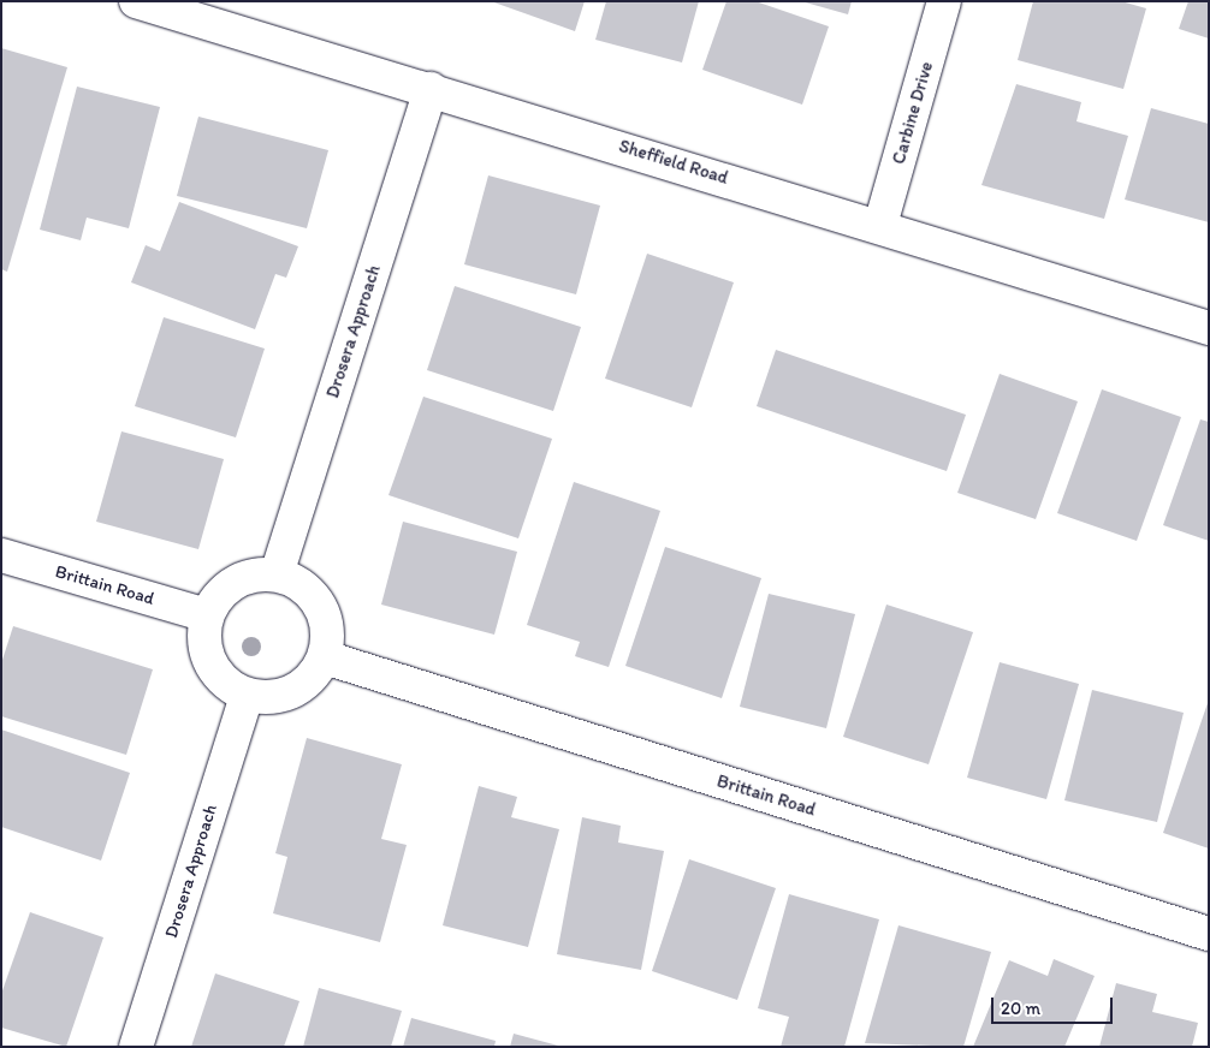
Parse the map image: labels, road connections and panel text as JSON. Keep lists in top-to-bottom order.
{
  "streets": {
    "street": [
      "Carbine Drive",
      "Sheffield Road",
      "Drosera Approach",
      "Brittain Road"
    ]
  },
  "crossings": [
    ["Carbine Drive", "Sheffield Road"],
    ["Sheffield Road", "Drosera Approach"],
    ["Drosera Approach", "Brittain Road"]
  ],
  "scale_bar": "20 m"
}
